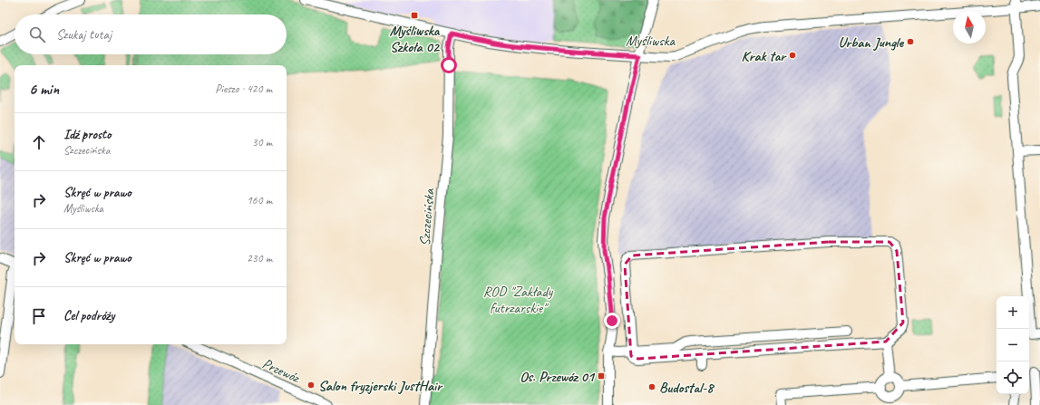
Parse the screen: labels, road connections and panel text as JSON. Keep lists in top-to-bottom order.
{
  "streets": {
    "street": ["Myśliwska", "Szczecińska", "Przewóz"]
  },
  "crossings": [
    ["Myśliwska", "Szczecińska"]
  ],
  "parks": ["ROD \"Zakłady futrzarskie\""],
  "places": {
    "transit": ["Myśliwska Szkoła 02", "Os. Przewóz 01"],
    "other": [
      "Urban Jungle",
      "Krak tar",
      "Salon fryzjerski JustHair",
      "Budostal-8"
    ]
  },
  "north": "top",
  "page": {
    "search": "Szukaj tutaj",
    "heading": ["6 min", "Pieszo · 420 m"],
    "list": [
      ["Idź prosto", "Szczecińska", "30 m"],
      ["Skręć w prawo", "Myśliwska", "160 m"],
      ["Skręć w prawo", "230 m"],
      "Cel podróży"
    ],
    "map_buttons": ["+", "−"]
  }
}
